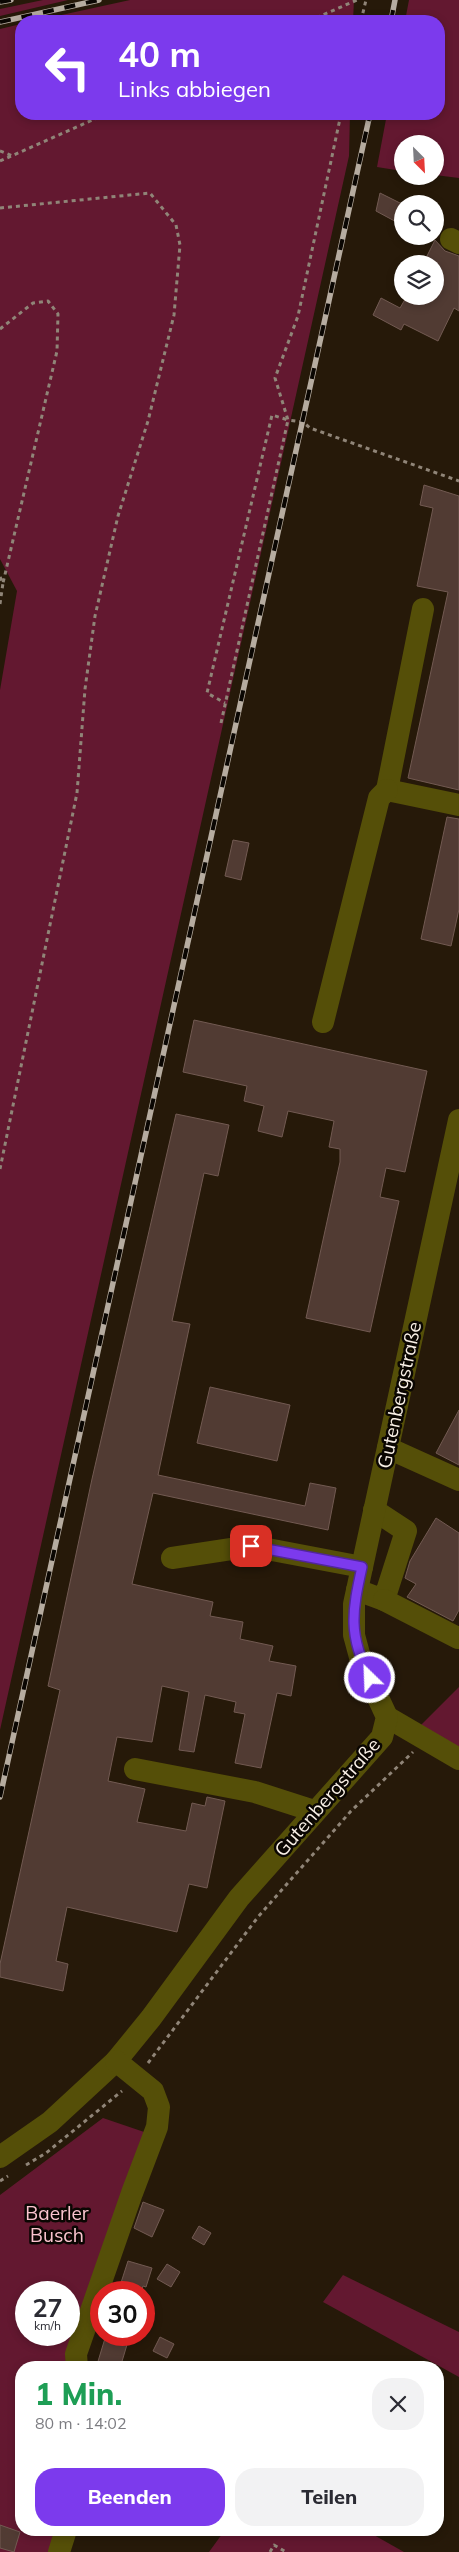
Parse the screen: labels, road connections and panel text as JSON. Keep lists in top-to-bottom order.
{
  "streets": {
    "street": ["Gutenbergstraße"]
  },
  "parks": ["Baerler Busch"],
  "north": "bottom right",
  "page": {
    "turn": ["40 m", "Links abbiegen"],
    "speed": "27 km/h",
    "limit": "30",
    "heading": ["1 Min.", "80 m · 14:02"],
    "buttons": ["Beenden", "Teilen"]
  }
}
